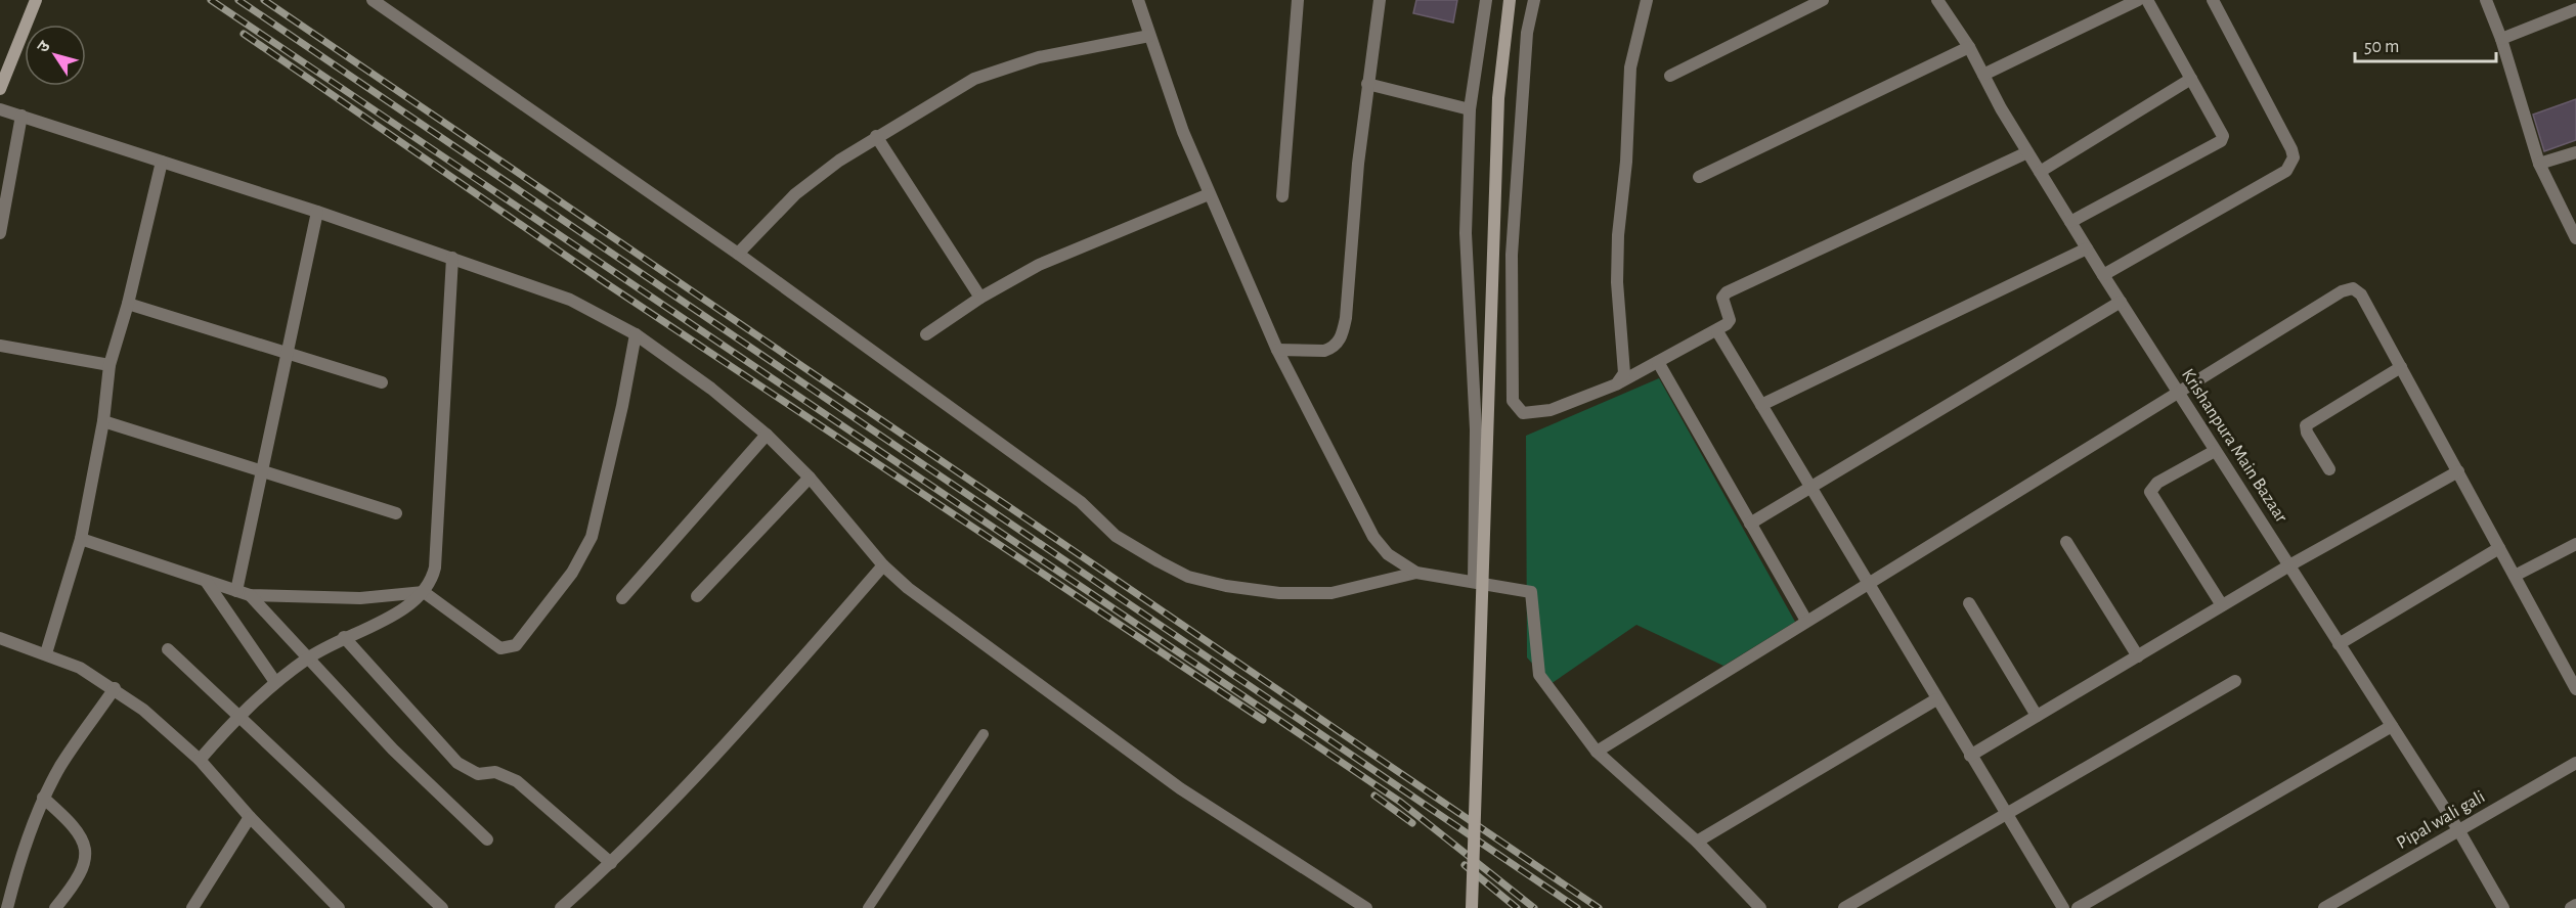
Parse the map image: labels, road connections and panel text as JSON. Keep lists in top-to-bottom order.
{
  "streets": {
    "street": ["Krishanpura Main Bazaar", "Pipal wali gali"]
  },
  "crossings": [
    ["Krishanpura Main Bazaar", "Pipal wali gali"]
  ],
  "scale_bar": "50 m",
  "north": "top left"
}
